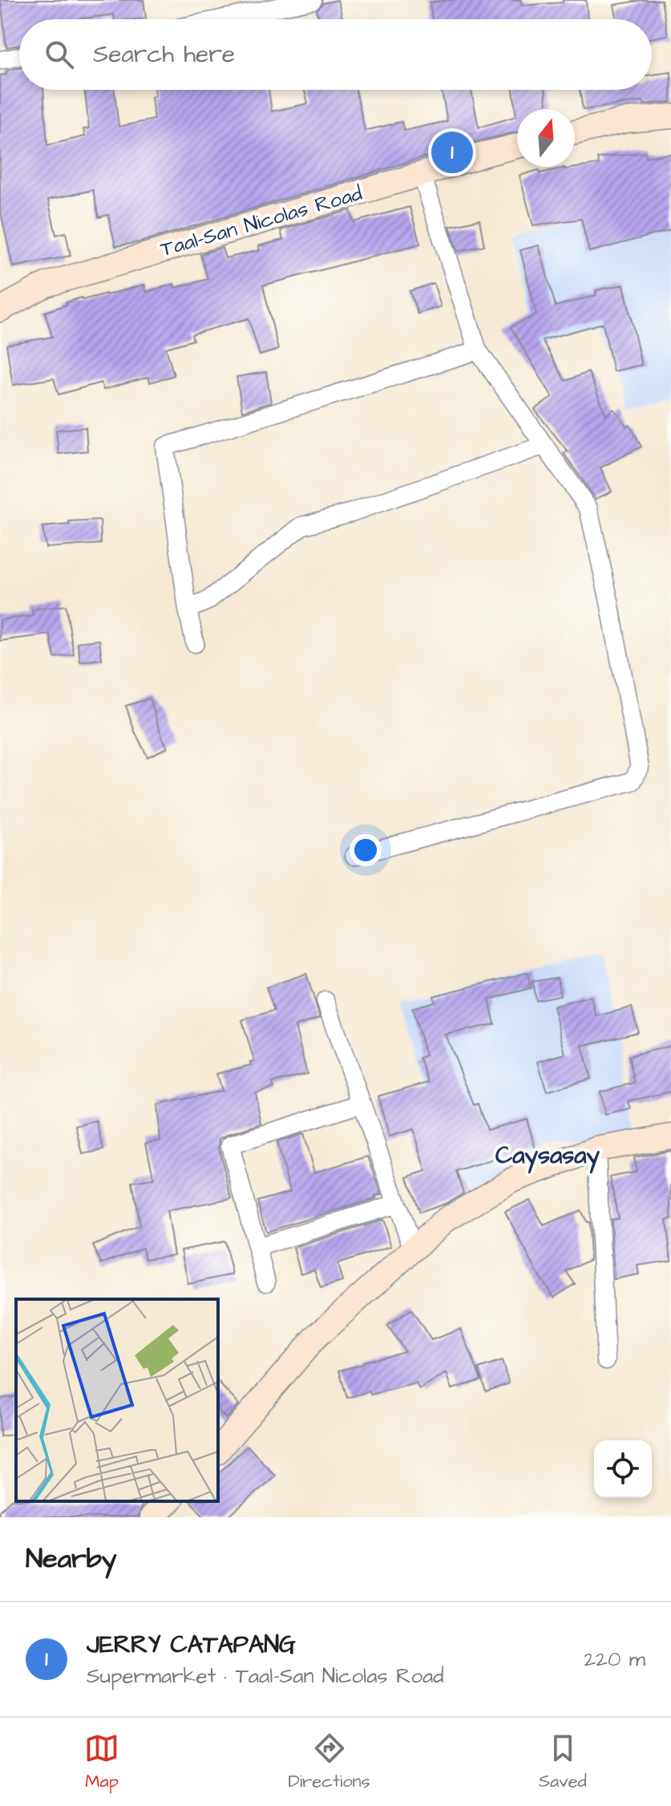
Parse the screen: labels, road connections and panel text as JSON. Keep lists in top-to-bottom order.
{
  "streets": {
    "main road": ["Taal-San Nicolas Road"]
  },
  "districts": ["Caysasay"],
  "north": "top",
  "page": {
    "search": "Search here",
    "pins": "1",
    "heading": "Nearby",
    "list": [
      {
        "mark": "1",
        "name": "JERRY CATAPANG",
        "note": "Supermarket · Taal-San Nicolas Road",
        "value": "220 m"
      }
    ],
    "nav": ["Map", "Directions", "Saved"]
  }
}
